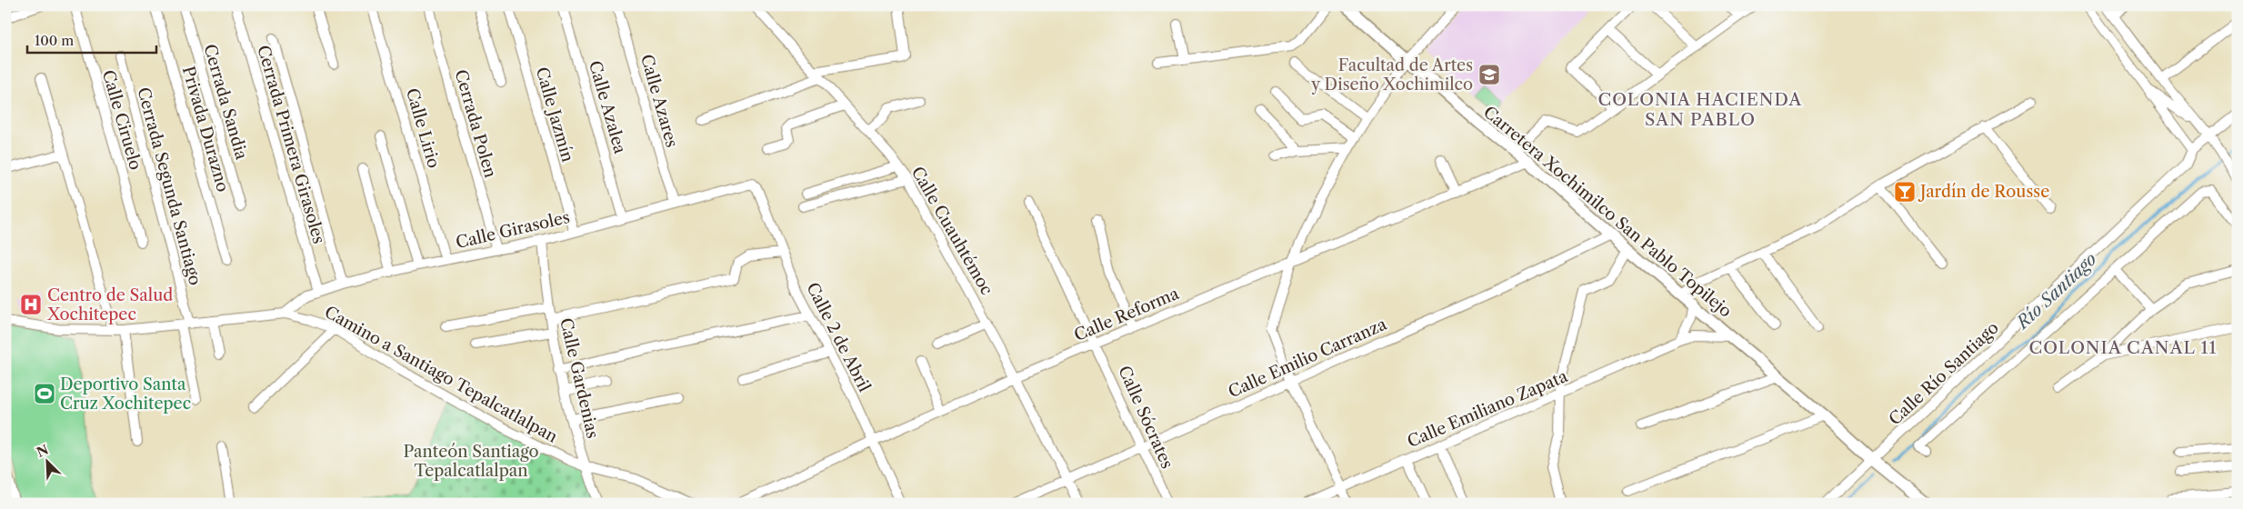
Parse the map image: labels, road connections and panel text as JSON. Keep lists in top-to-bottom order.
{
  "streets": {
    "main road": ["Carretera Xochimilco San Pablo Topilejo"],
    "street": [
      "Calle Azares",
      "Cerrada Sandia",
      "Calle Azalea",
      "Calle Jazmín",
      "Calle Ciruelo",
      "Cerrada Polen",
      "Calle Lirio",
      "Privada Durazno",
      "Cerrada Primera Girasoles",
      "Cerrada Segunda Santiago",
      "Calle Girasoles",
      "Calle Cuauhtémoc",
      "Calle Reforma",
      "Calle 2 de Abril",
      "Calle Emilio Carranza",
      "Calle Río Santiago",
      "Camino a Santiago Tepalcatlalpan",
      "Calle Gardenias",
      "Calle Emiliano Zapata",
      "Calle Sócrates"
    ]
  },
  "crossings": [
    ["Calle Azares", "Calle Girasoles"],
    ["Calle Azalea", "Calle Girasoles"],
    ["Calle Jazmín", "Calle Girasoles"],
    ["Cerrada Polen", "Calle Girasoles"],
    ["Calle Lirio", "Calle Girasoles"],
    ["Cerrada Primera Girasoles", "Calle Girasoles"],
    ["Cerrada Segunda Santiago", "Camino a Santiago Tepalcatlalpan"],
    ["Carretera Xochimilco San Pablo Topilejo", "Calle Reforma"],
    ["Carretera Xochimilco San Pablo Topilejo", "Calle Emilio Carranza"],
    ["Carretera Xochimilco San Pablo Topilejo", "Calle Río Santiago"],
    ["Carretera Xochimilco San Pablo Topilejo", "Calle Emiliano Zapata"],
    ["Calle Girasoles", "Calle 2 de Abril"],
    ["Calle Girasoles", "Camino a Santiago Tepalcatlalpan"],
    ["Calle Girasoles", "Calle Gardenias"],
    ["Calle Cuauhtémoc", "Calle Reforma"],
    ["Calle Cuauhtémoc", "Calle Emilio Carranza"],
    ["Calle Reforma", "Calle 2 de Abril"],
    ["Calle Reforma", "Calle Sócrates"],
    ["Calle Emilio Carranza", "Calle Sócrates"],
    ["Camino a Santiago Tepalcatlalpan", "Calle Gardenias"]
  ],
  "districts": ["COLONIA HACIENDA SAN PABLO", "COLONIA CANAL 11"],
  "water": ["Río Santiago"],
  "parks": ["Panteón Santiago Tepalcatlalpan"],
  "places": {
    "school or university": ["Facultad de Artes y Diseño Xochimilco"],
    "bar": ["Jardín de Rousse"],
    "hospital": ["Centro de Salud Xochitepec"],
    "sports": ["Deportivo Santa Cruz Xochitepec"]
  },
  "scale_bar": "100 m",
  "north": "top left"
}
